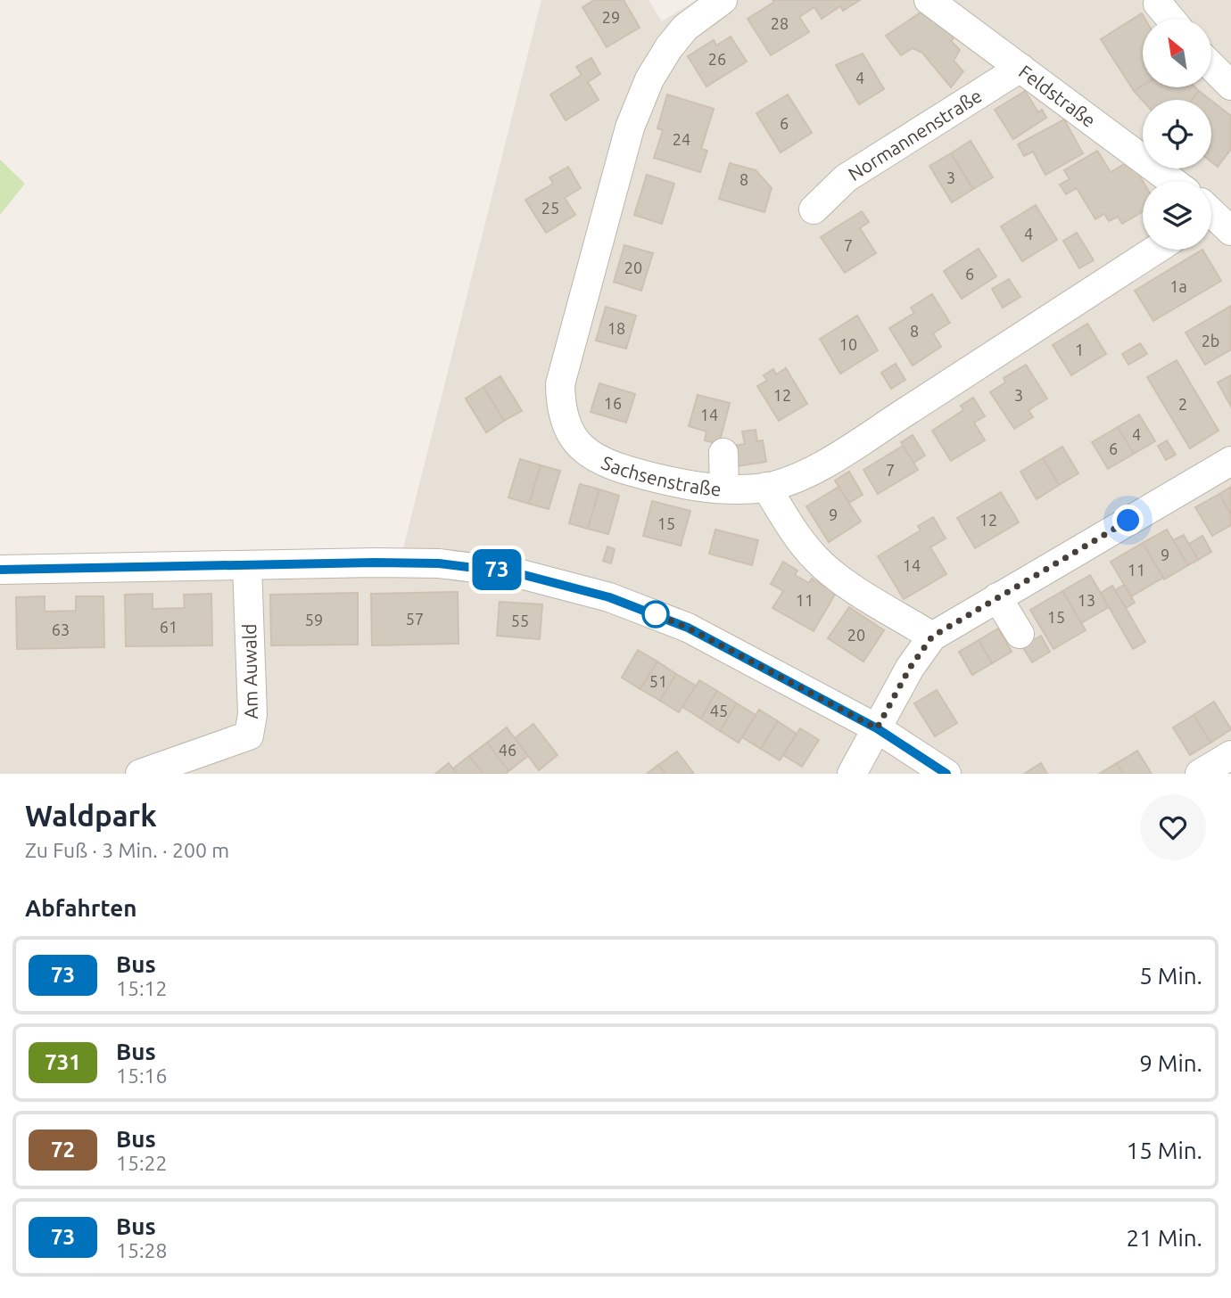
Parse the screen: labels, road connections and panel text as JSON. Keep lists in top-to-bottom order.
{
  "streets": {
    "street": [
      "Feldstraße",
      "Normannenstraße",
      "Sachsenstraße",
      "Am Auwald"
    ]
  },
  "crossings": [
    ["Feldstraße", "Normannenstraße"]
  ],
  "lines": ["bus line 73"],
  "house_numbers": [
    "29",
    "28",
    "26",
    "4",
    "6",
    "24",
    "3",
    "8",
    "25",
    "4",
    "7",
    "20",
    "6",
    "1a",
    "18",
    "8",
    "2b",
    "10",
    "1",
    "12",
    "3",
    "16",
    "2",
    "14",
    "4",
    "6",
    "7",
    "9",
    "12",
    "15",
    "9",
    "14",
    "11",
    "11",
    "13",
    "15",
    "57",
    "59",
    "55",
    "61",
    "63",
    "20",
    "51",
    "45",
    "46"
  ],
  "north": "top left",
  "page": {
    "on_map": "73",
    "heading": [
      ["Waldpark", "Zu Fuß · 3 Min. · 200 m"],
      "Abfahrten"
    ],
    "list": [
      {
        "mark": "73",
        "name": "Bus",
        "note": "15:12",
        "value": "5 Min."
      },
      {
        "mark": "731",
        "name": "Bus",
        "note": "15:16",
        "value": "9 Min."
      },
      {
        "mark": "72",
        "name": "Bus",
        "note": "15:22",
        "value": "15 Min."
      },
      {
        "mark": "73",
        "name": "Bus",
        "note": "15:28",
        "value": "21 Min."
      }
    ]
  }
}
